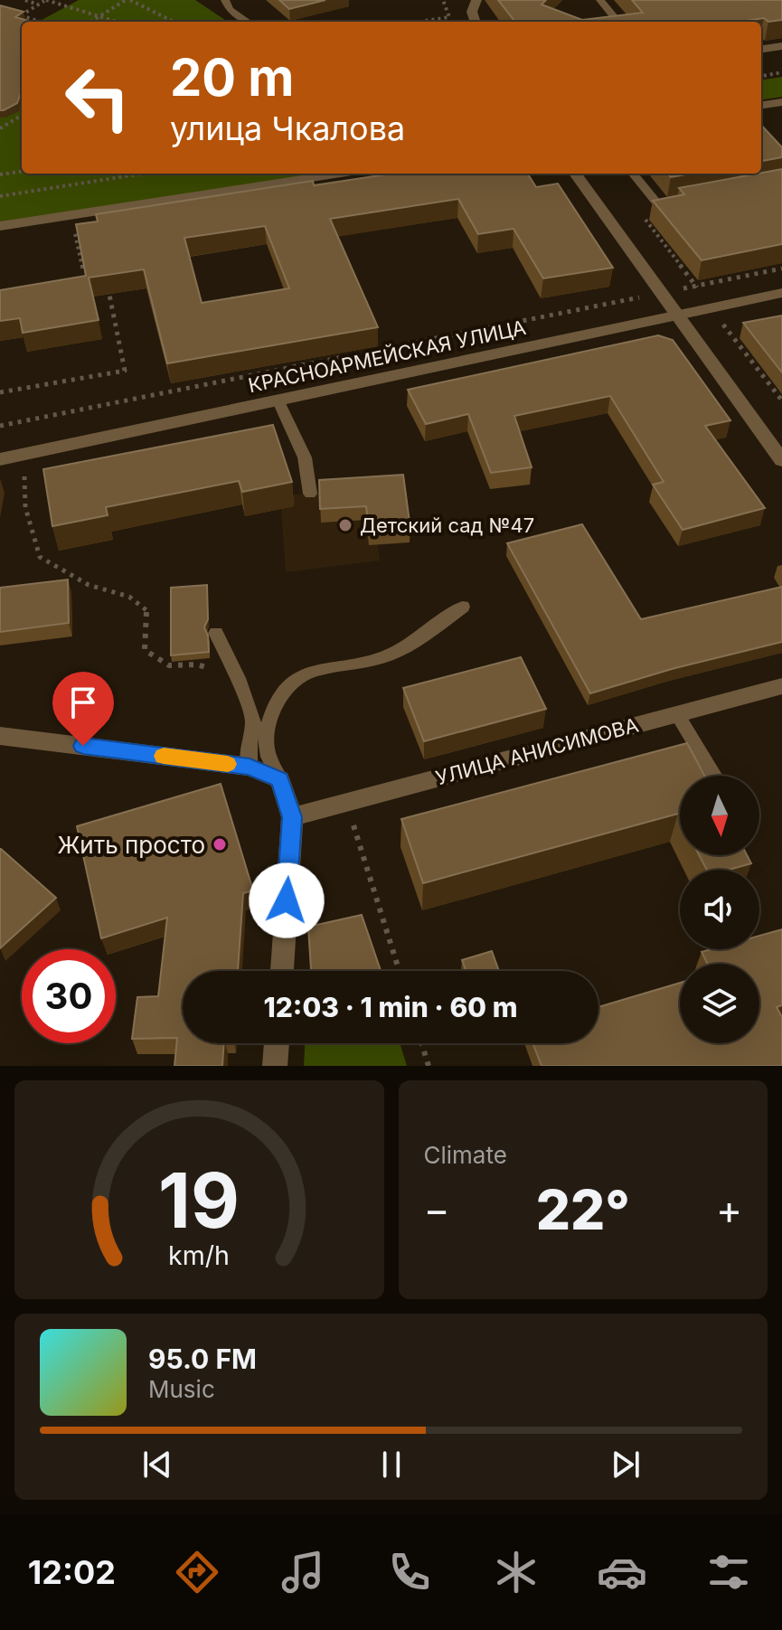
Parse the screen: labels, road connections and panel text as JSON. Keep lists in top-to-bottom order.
{
  "streets": {
    "street": ["КРАСНОАРМЕЙСКАЯ УЛИЦА", "УЛИЦА АНИСИМОВА"]
  },
  "places": ["Детский сад №47", "Жить просто"],
  "north": "bottom",
  "page": {
    "turn": ["20 m", "улица Чкалова"],
    "limit": "30",
    "trip": "12:03 · 1 min · 60 m",
    "tile": "Climate",
    "heat": ["−", "22°", "+"],
    "song": ["95.0 FM", "Music"],
    "tabs": "12:02",
    "gauge": ["19", "km/h"]
  }
}
